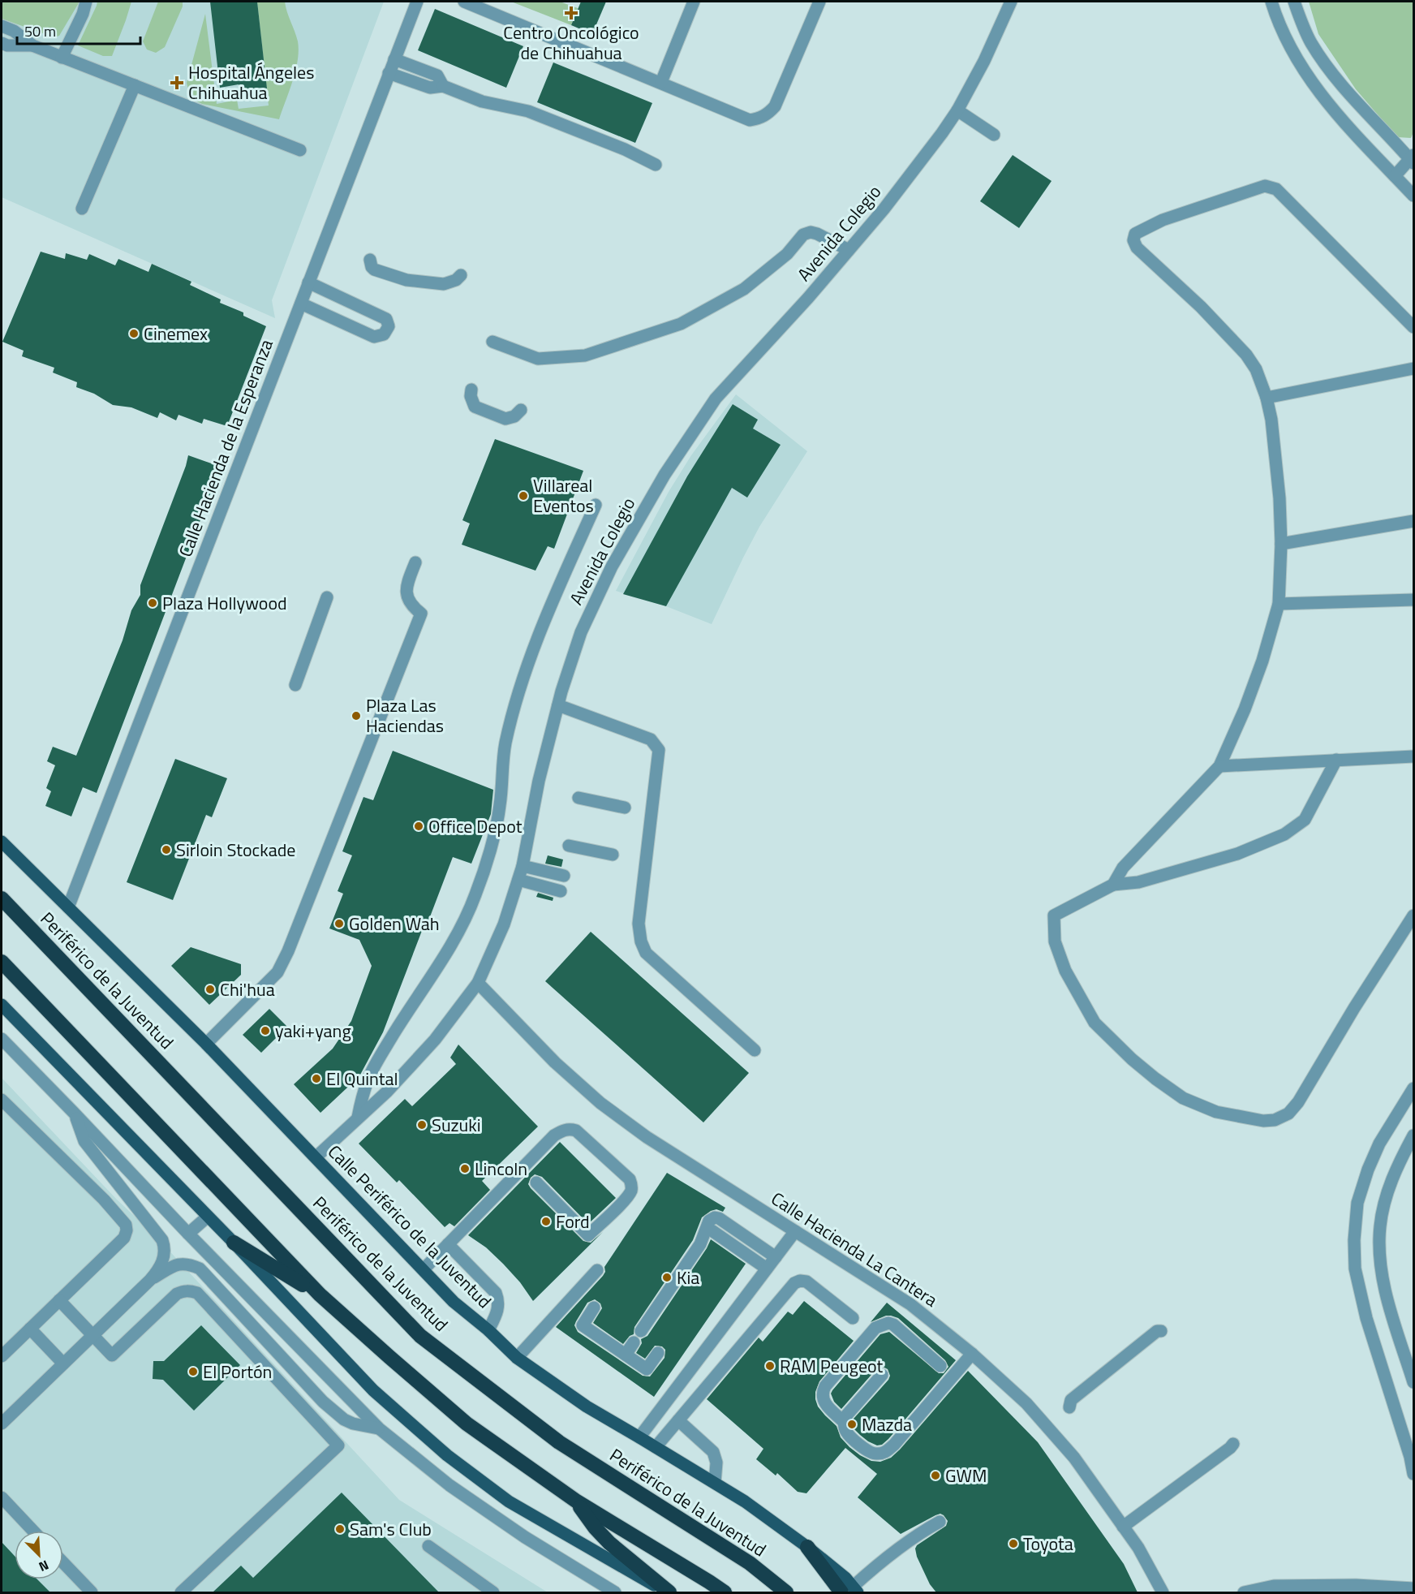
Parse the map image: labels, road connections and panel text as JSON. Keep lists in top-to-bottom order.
{
  "streets": {
    "highway": ["Periférico de la Juventud"],
    "main road": ["Calle Periférico de la Juventud"],
    "street": ["Avenida Colegio", "Calle Hacienda de la Esperanza", "Calle Hacienda La Cantera"]
  },
  "crossings": [
    ["Avenida Colegio", "Calle Periférico de la Juventud"],
    ["Avenida Colegio", "Calle Hacienda La Cantera"],
    ["Calle Hacienda de la Esperanza", "Calle Periférico de la Juventud"]
  ],
  "places": {
    "health": ["Centro Oncológico de Chihuahua", "Hospital Ángeles Chihuahua"],
    "other": [
      "Cinemex",
      "Villareal Eventos",
      "Plaza Hollywood",
      "Plaza Las Haciendas",
      "Office Depot",
      "Sirloin Stockade",
      "Golden Wah",
      "Chi'hua",
      "yaki+yang",
      "El Quintal",
      "Suzuki",
      "Lincoln",
      "Ford",
      "Kia",
      "RAM Peugeot",
      "El Portón",
      "Mazda",
      "GWM",
      "Sam's Club",
      "Toyota"
    ]
  },
  "scale_bar": "50 m",
  "north": "bottom right"
}
